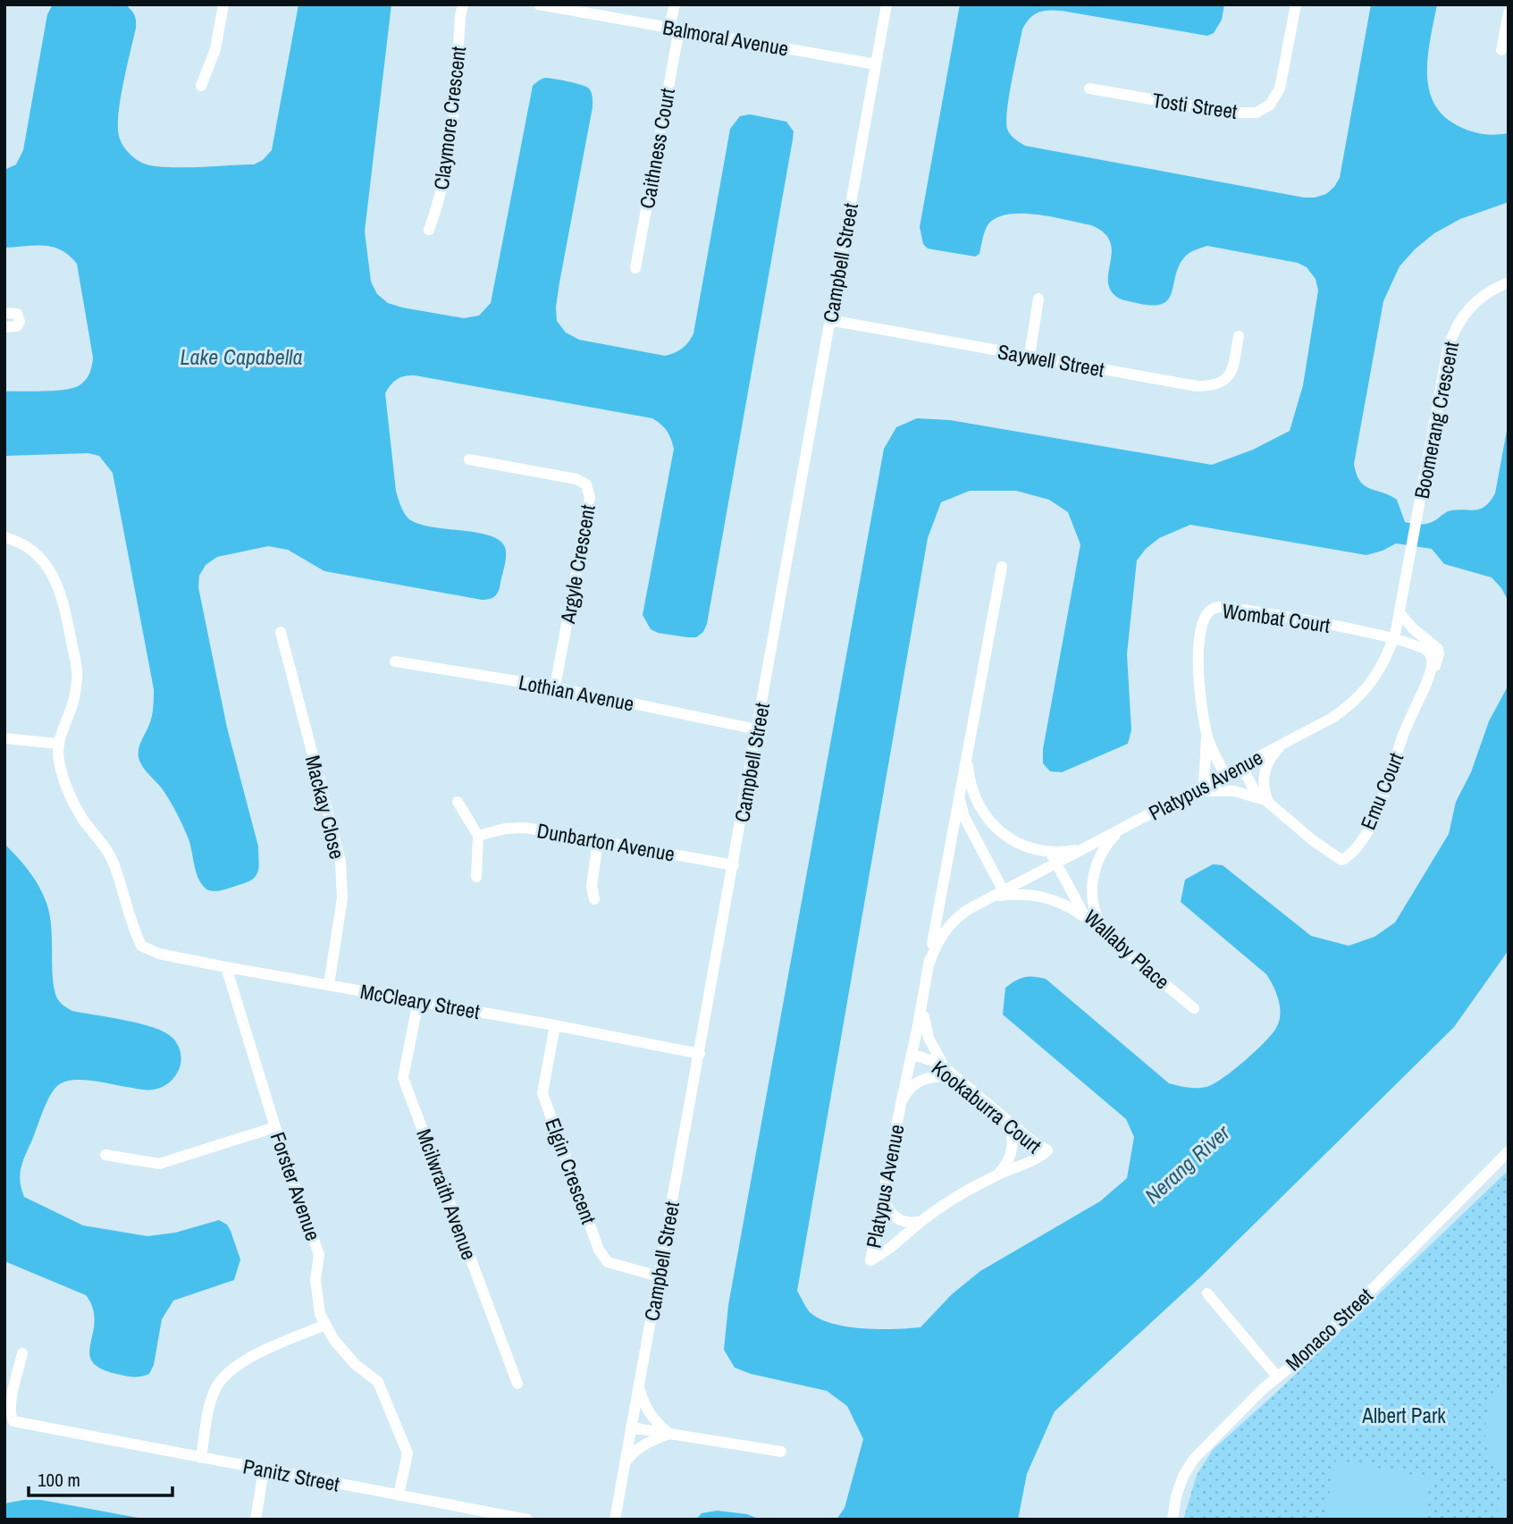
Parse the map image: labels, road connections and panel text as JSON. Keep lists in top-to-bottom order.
{
  "streets": {
    "street": [
      "Balmoral Avenue",
      "Tosti Street",
      "Claymore Crescent",
      "Caithness Court",
      "Campbell Street",
      "Saywell Street",
      "Boomerang Crescent",
      "Argyle Crescent",
      "Wombat Court",
      "Lothian Avenue",
      "Platypus Avenue",
      "Emu Court",
      "Mackay Close",
      "Dunbarton Avenue",
      "Wallaby Place",
      "McCleary Street",
      "Kookaburra Court",
      "Elgin Crescent",
      "Forster Avenue",
      "Mcilwraith Avenue",
      "Monaco Street",
      "Panitz Street"
    ]
  },
  "crossings": [
    ["Balmoral Avenue", "Caithness Court"],
    ["Balmoral Avenue", "Campbell Street"],
    ["Campbell Street", "Saywell Street"],
    ["Campbell Street", "Lothian Avenue"],
    ["Campbell Street", "Dunbarton Avenue"],
    ["Campbell Street", "McCleary Street"],
    ["Campbell Street", "Elgin Crescent"],
    ["Boomerang Crescent", "Platypus Avenue"],
    ["Argyle Crescent", "Lothian Avenue"],
    ["Wombat Court", "Platypus Avenue"],
    ["Wombat Court", "Emu Court"],
    ["Platypus Avenue", "Emu Court"],
    ["Platypus Avenue", "Wallaby Place"],
    ["Platypus Avenue", "Kookaburra Court"],
    ["Mackay Close", "McCleary Street"],
    ["McCleary Street", "Elgin Crescent"],
    ["McCleary Street", "Forster Avenue"],
    ["McCleary Street", "Mcilwraith Avenue"],
    ["Forster Avenue", "Panitz Street"]
  ],
  "water": ["Lake Capabella", "Nerang River"],
  "parks": ["Albert Park"],
  "scale_bar": "100 m"
}
